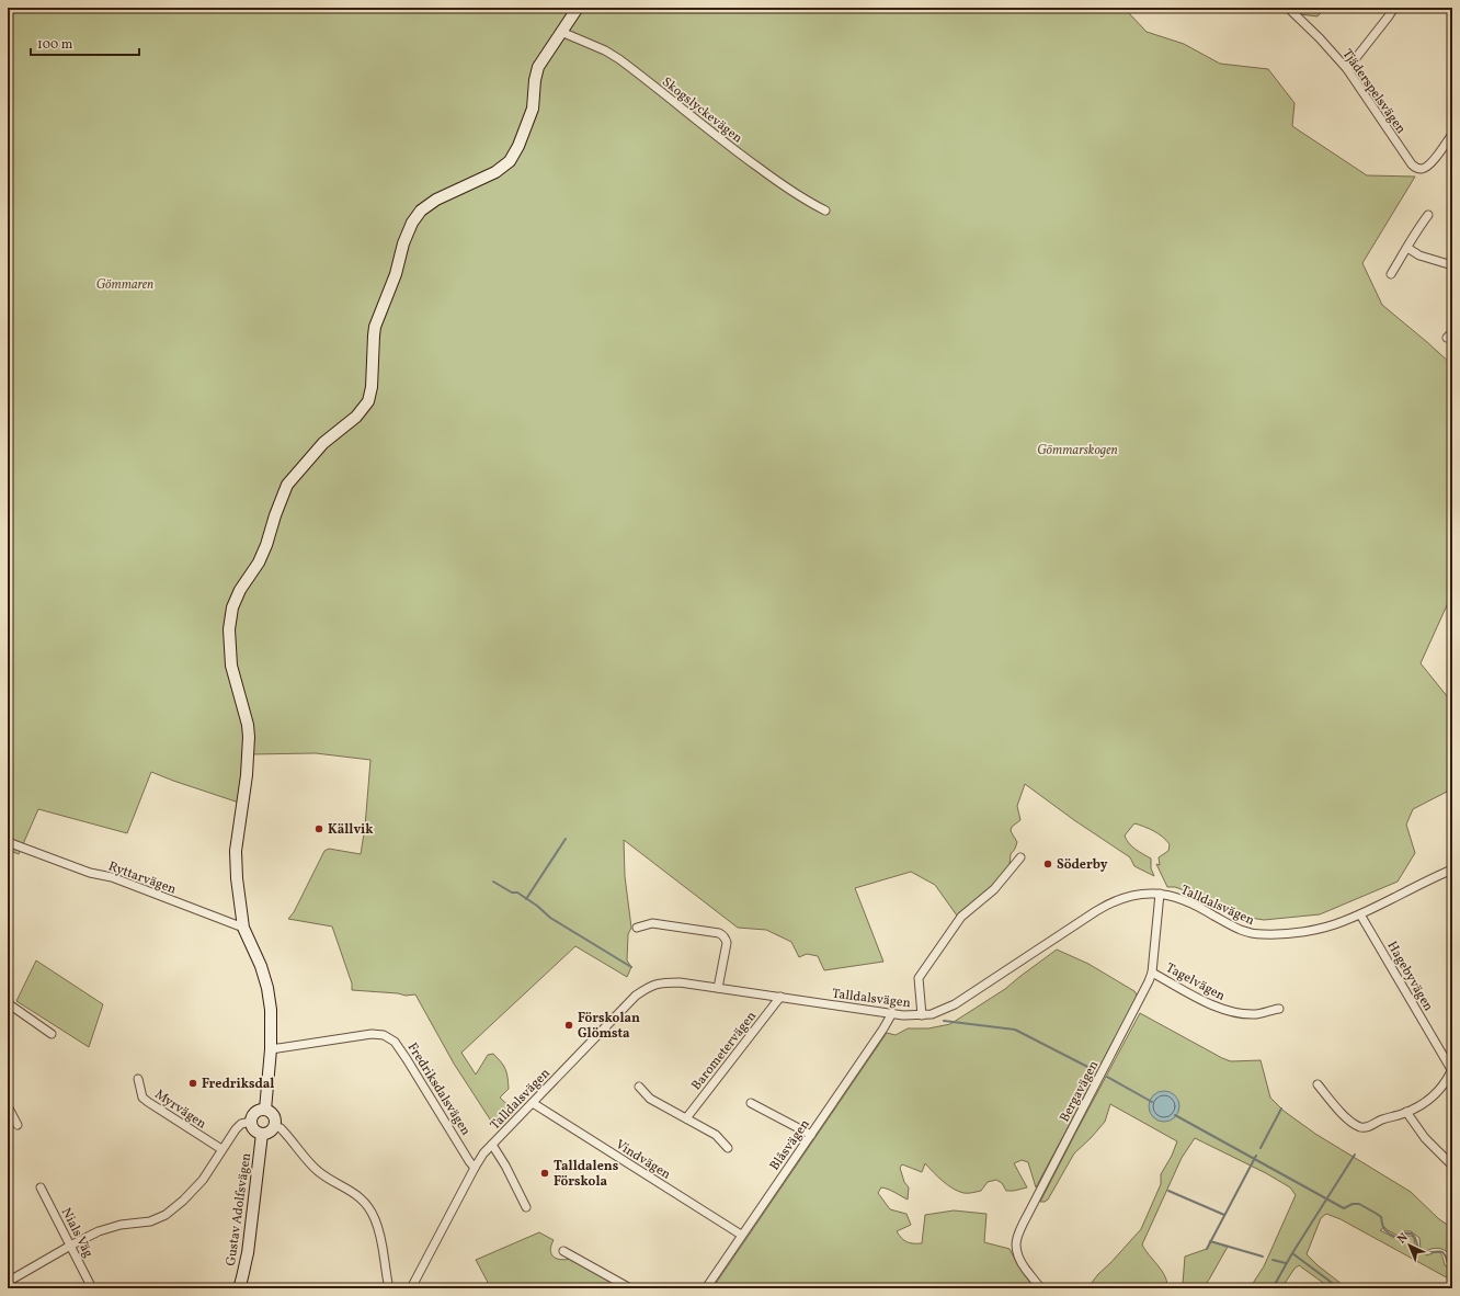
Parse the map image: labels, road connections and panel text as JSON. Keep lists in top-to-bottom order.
{
  "streets": {
    "street": [
      "Tjäderspelsvägen",
      "Skogslyckevägen",
      "Ryttarvägen",
      "Talldalsvägen",
      "Hagebyvägen",
      "Tagelvägen",
      "Barometervägen",
      "Fredriksdalsvägen",
      "Bergavägen",
      "Myrvägen",
      "Blåsvägen",
      "Vindvägen",
      "Gustav Adolfsvägen",
      "Nials Väg"
    ]
  },
  "crossings": [
    ["Talldalsvägen", "Hagebyvägen"],
    ["Talldalsvägen", "Barometervägen"],
    ["Talldalsvägen", "Fredriksdalsvägen"],
    ["Talldalsvägen", "Bergavägen"],
    ["Talldalsvägen", "Blåsvägen"],
    ["Talldalsvägen", "Vindvägen"],
    ["Tagelvägen", "Bergavägen"],
    ["Blåsvägen", "Vindvägen"]
  ],
  "parks": ["Gömmaren", "Gömmarskogen"],
  "places": [
    "Källvik",
    "Söderby",
    "Förskolan Glömsta",
    "Fredriksdal",
    "Talldalens Förskola"
  ],
  "scale_bar": "100 m",
  "north": "top left"
}
